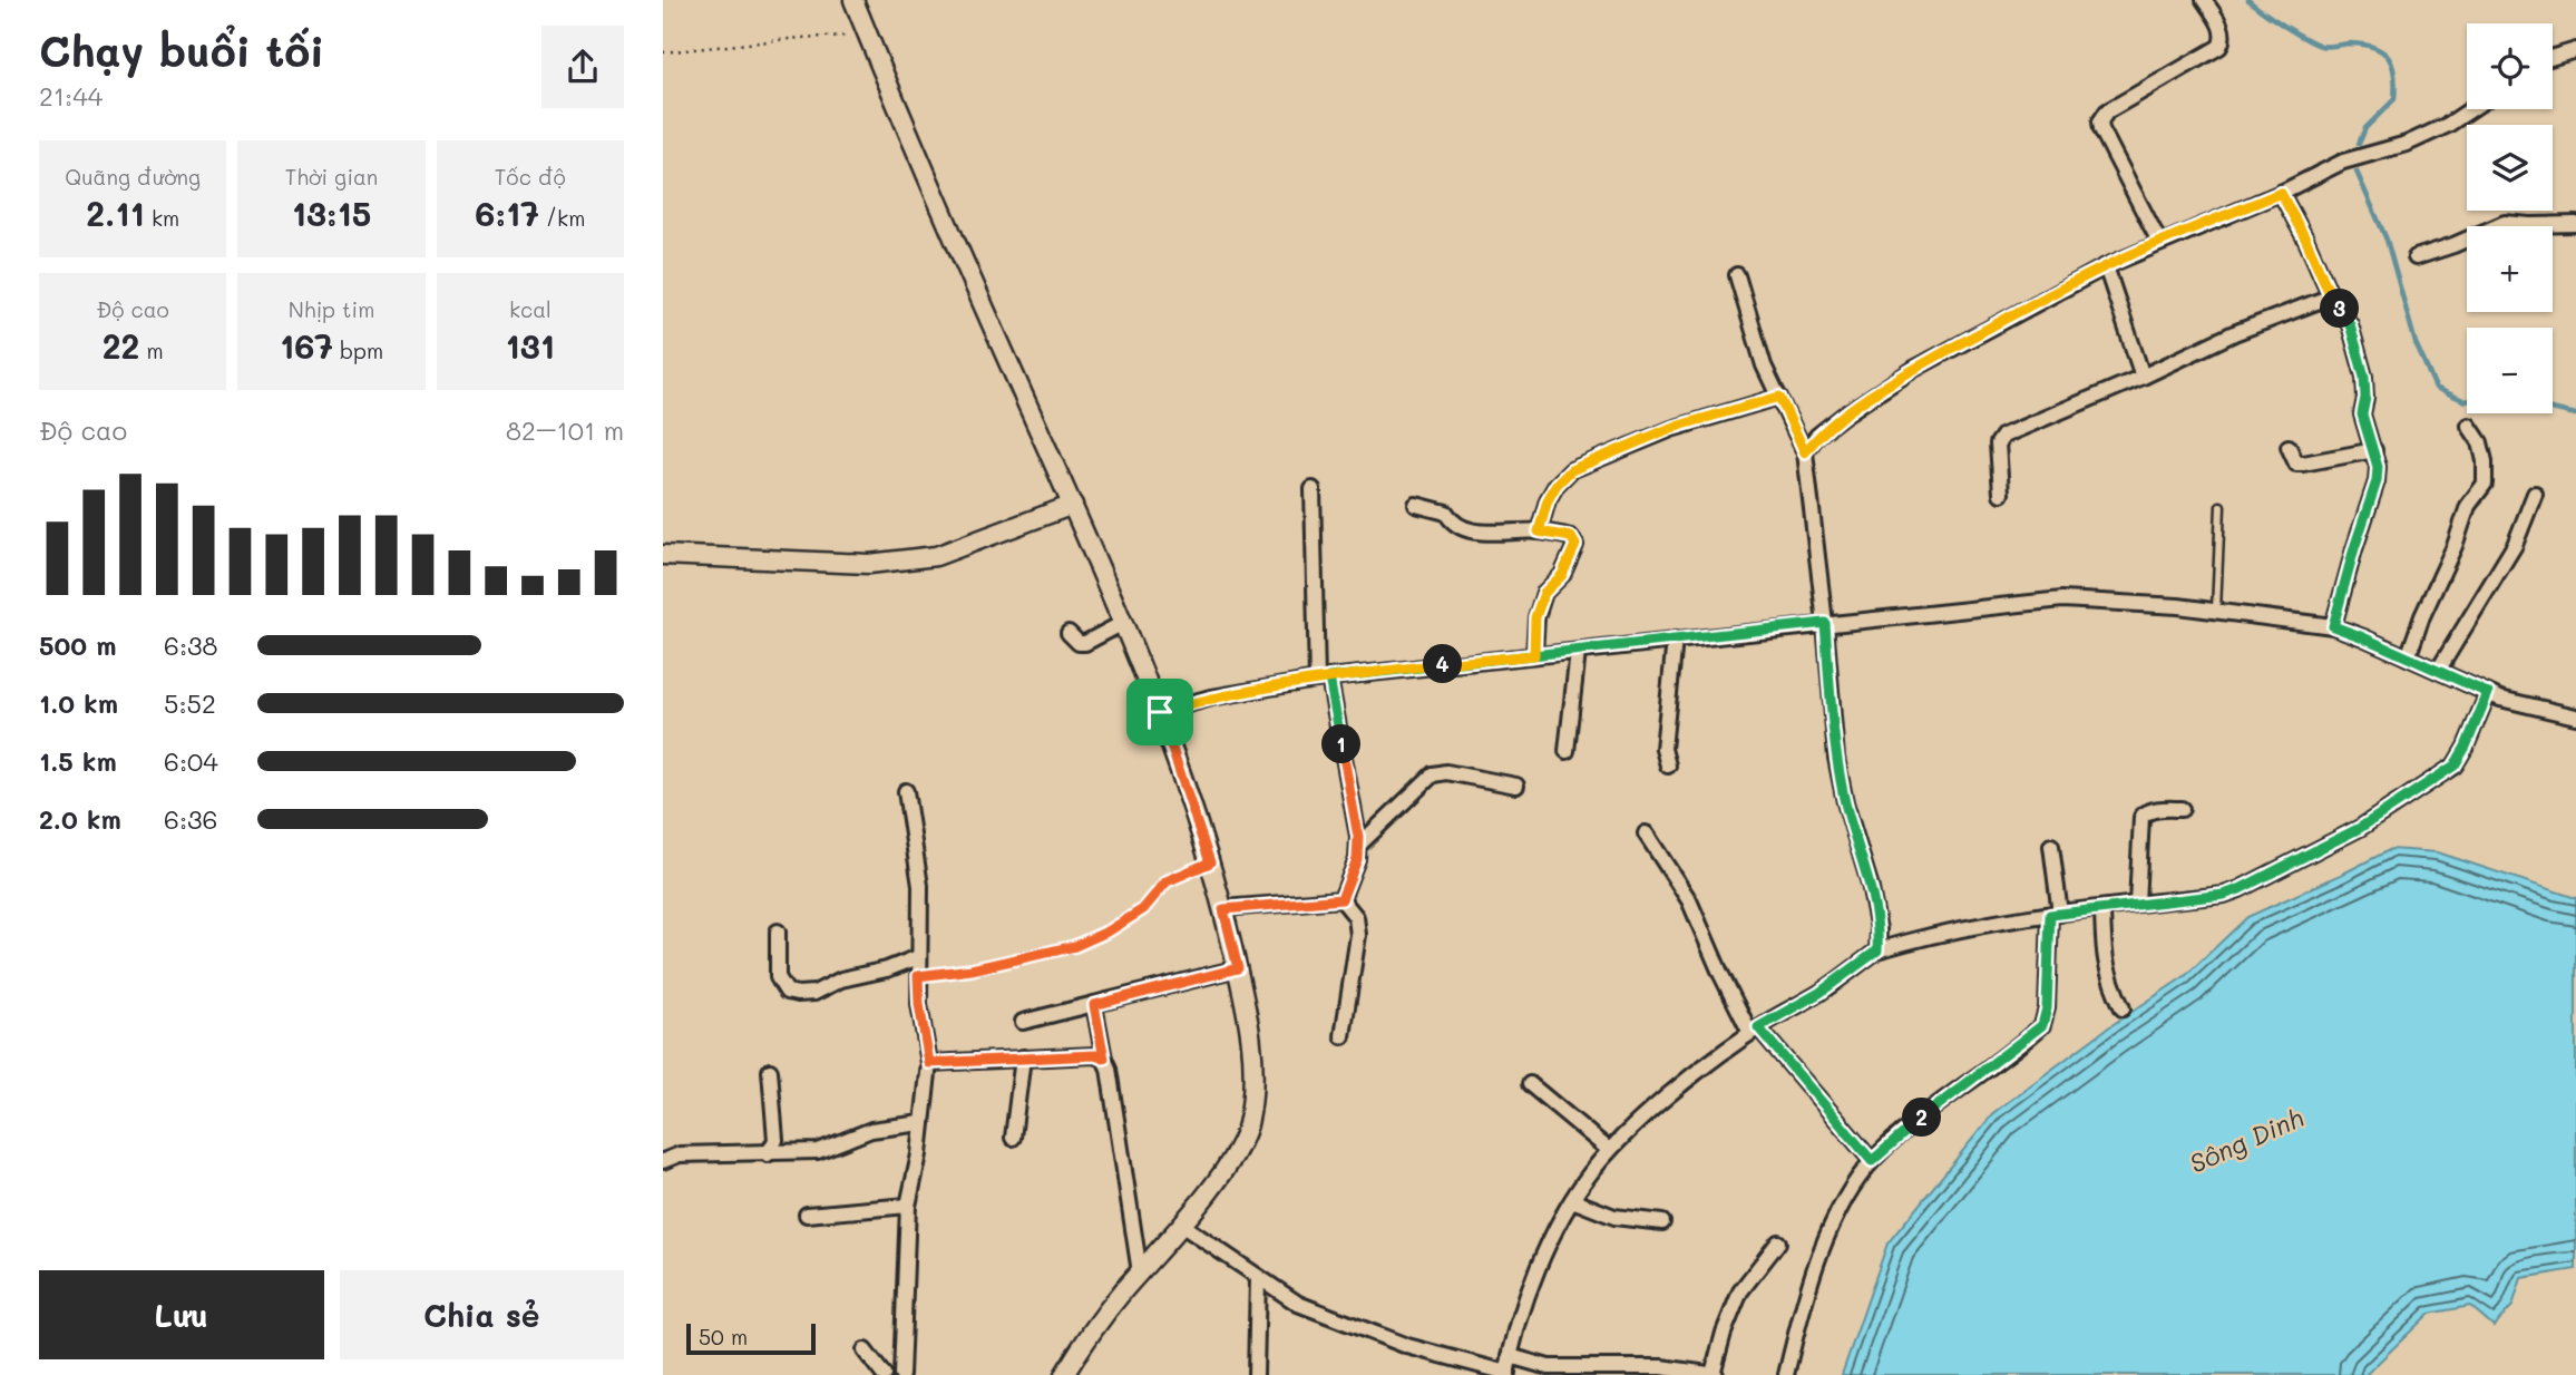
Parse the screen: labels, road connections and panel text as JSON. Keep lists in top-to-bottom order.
{
  "water": ["Sông Dinh"],
  "scale_bar": "50 m",
  "page": {
    "heading": ["Chạy buổi tối", "21:44"],
    "map_buttons": ["+", "−"],
    "stats": [
      ["Quãng đường", "2.11 km"],
      ["Thời gian", "13:15"],
      ["Tốc độ", "6:17 /km"],
      ["Độ cao", "22 m"],
      ["Nhịp tim", "167 bpm"],
      ["kcal", "131"]
    ],
    "pins": [
      "3",
      "4",
      "1",
      "2"
    ],
    "chart": ["Độ cao", "82–101 m"],
    "list": [
      {
        "name": "500 m",
        "note": "6:38"
      },
      {
        "name": "1.0 km",
        "note": "5:52"
      },
      {
        "name": "1.5 km",
        "note": "6:04"
      },
      {
        "name": "2.0 km",
        "note": "6:36"
      }
    ],
    "buttons": ["Lưu", "Chia sẻ"],
    "scale": "50 m"
  }
}
